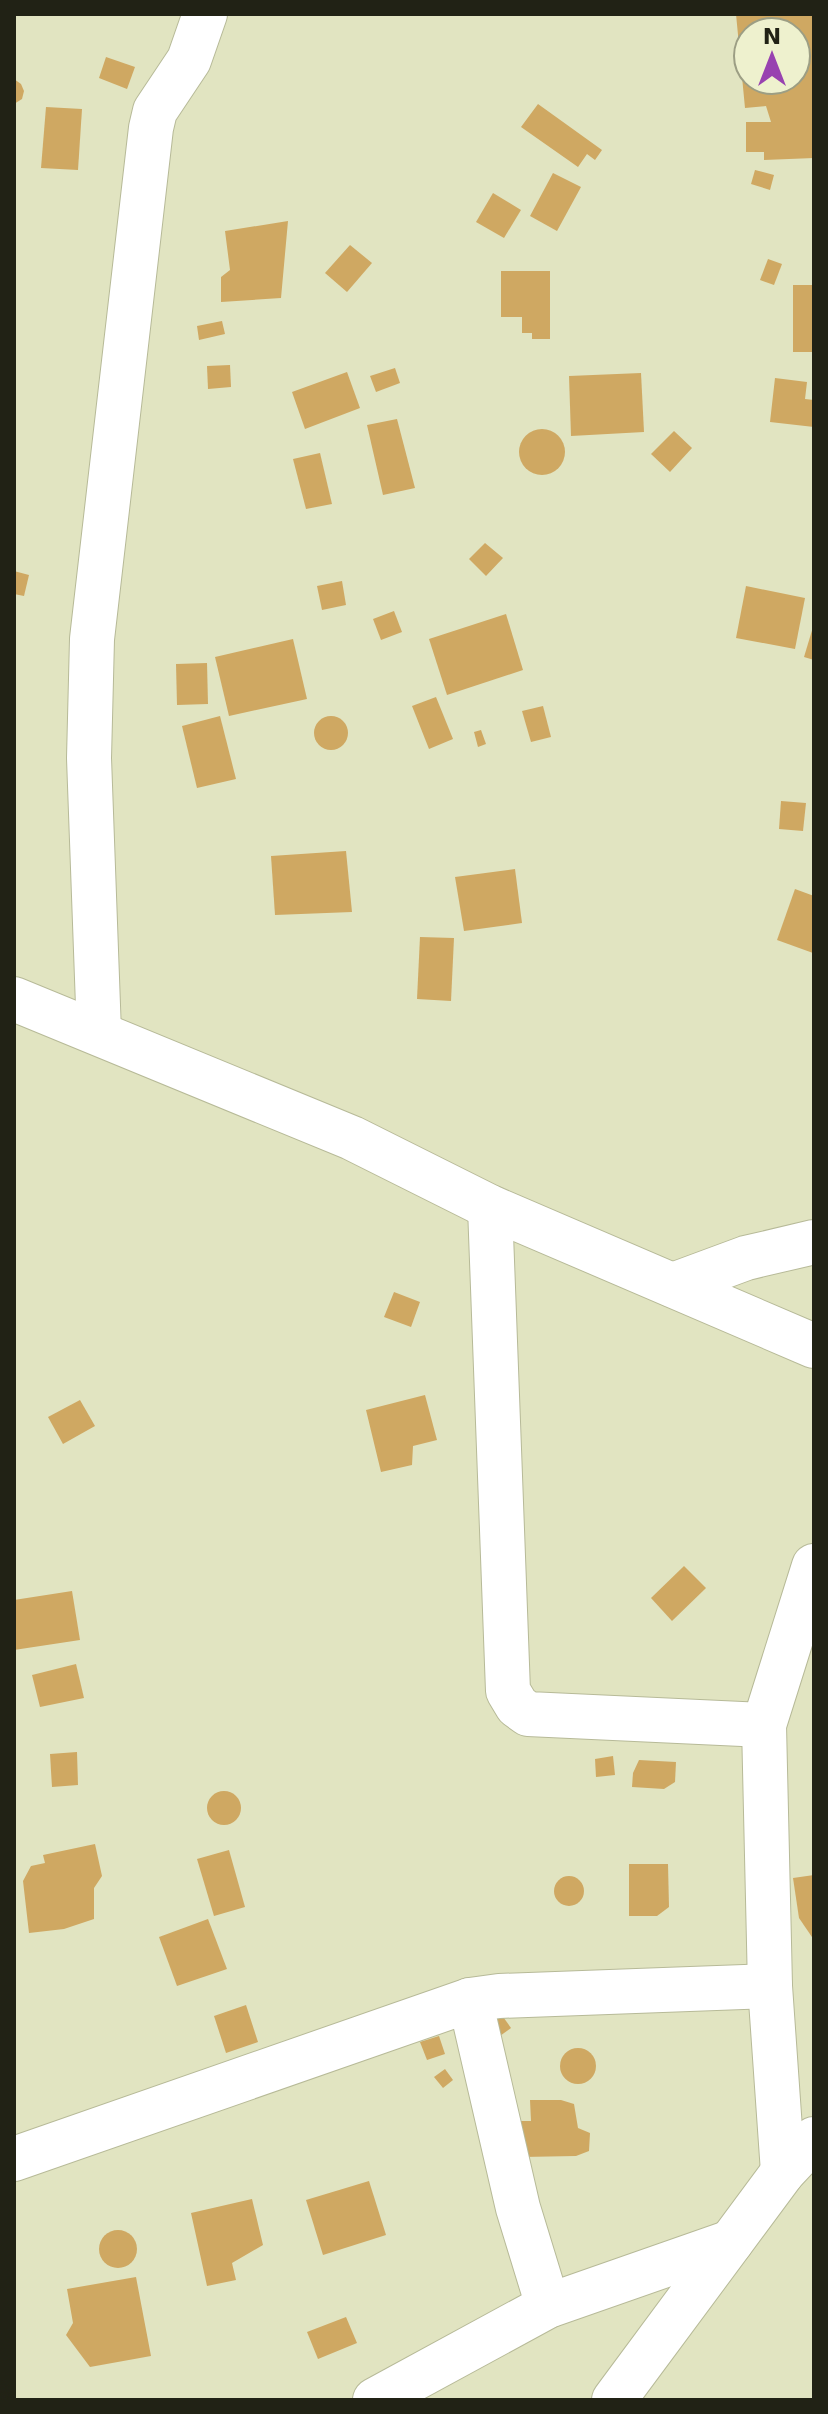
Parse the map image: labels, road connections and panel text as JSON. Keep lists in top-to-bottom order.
{
  "north": "top"
}
